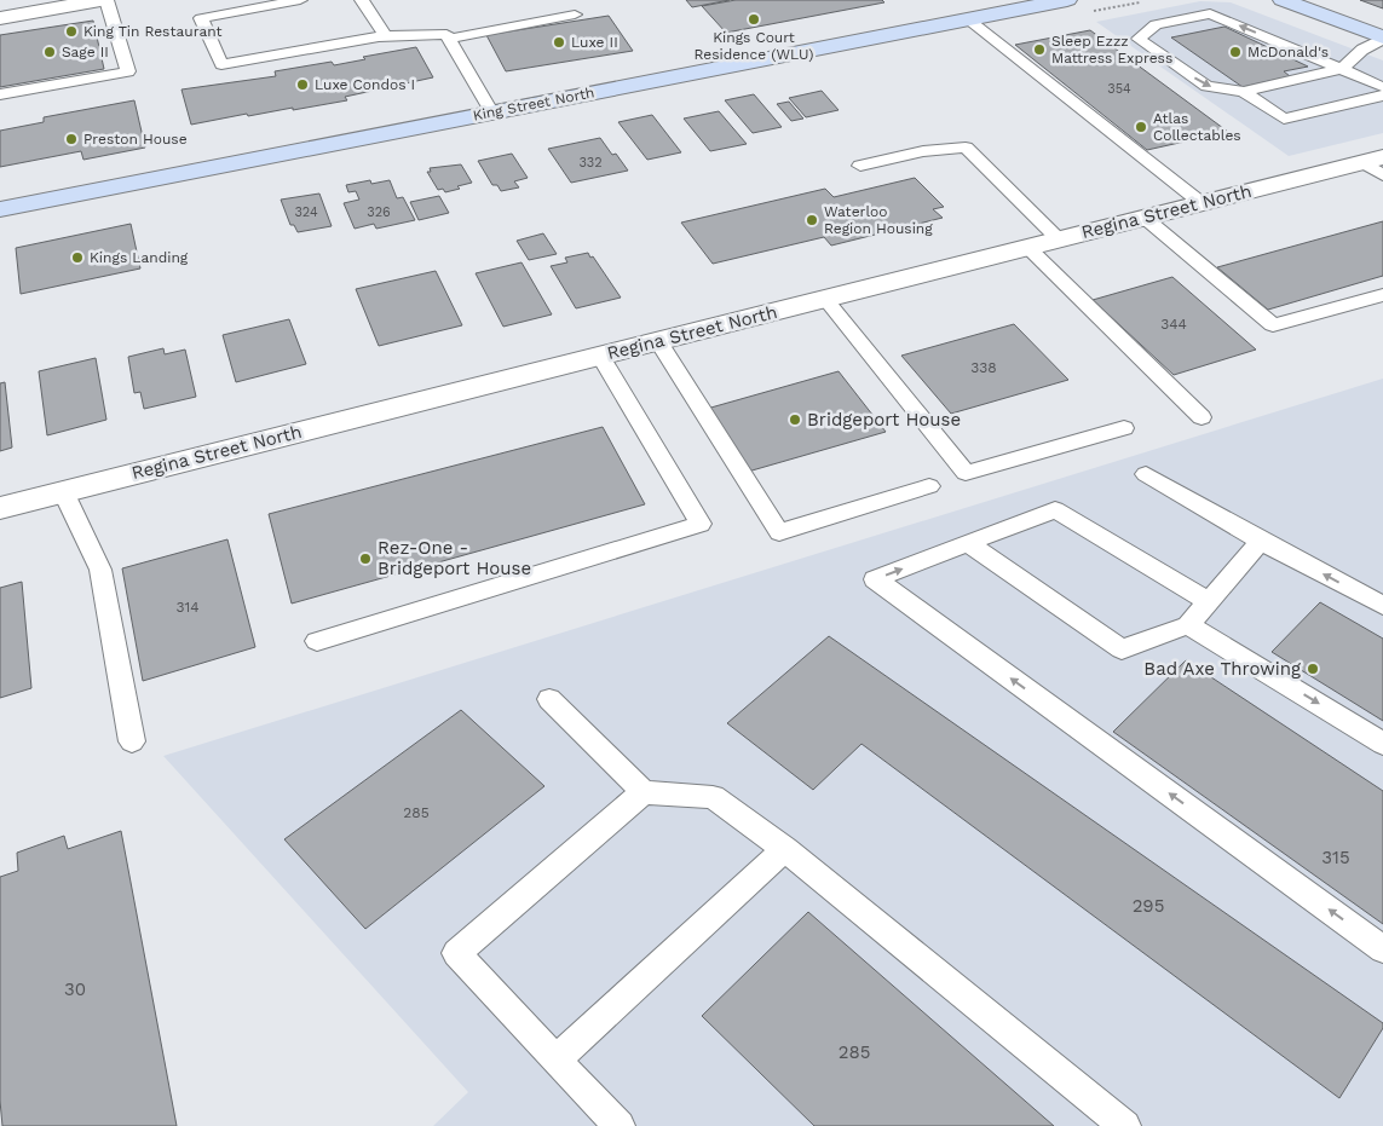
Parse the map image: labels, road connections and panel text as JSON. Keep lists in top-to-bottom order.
{
  "streets": {
    "main road": ["King Street North"],
    "street": ["Regina Street North"]
  },
  "places": [
    "Kings Court Residence (WLU)",
    "King Tin Restaurant",
    "Luxe II",
    "Sleep Ezzz Mattress Express",
    "Sage II",
    "McDonald's",
    "Luxe Condos I",
    "Atlas Collectables",
    "Preston House",
    "Waterloo Region Housing",
    "Kings Landing",
    "Bridgeport House",
    "Rez-One - Bridgeport House",
    "Bad Axe Throwing"
  ],
  "house_numbers": [
    "354",
    "332",
    "324",
    "326",
    "344",
    "338",
    "314",
    "285",
    "315",
    "295",
    "30",
    "285"
  ]
}
